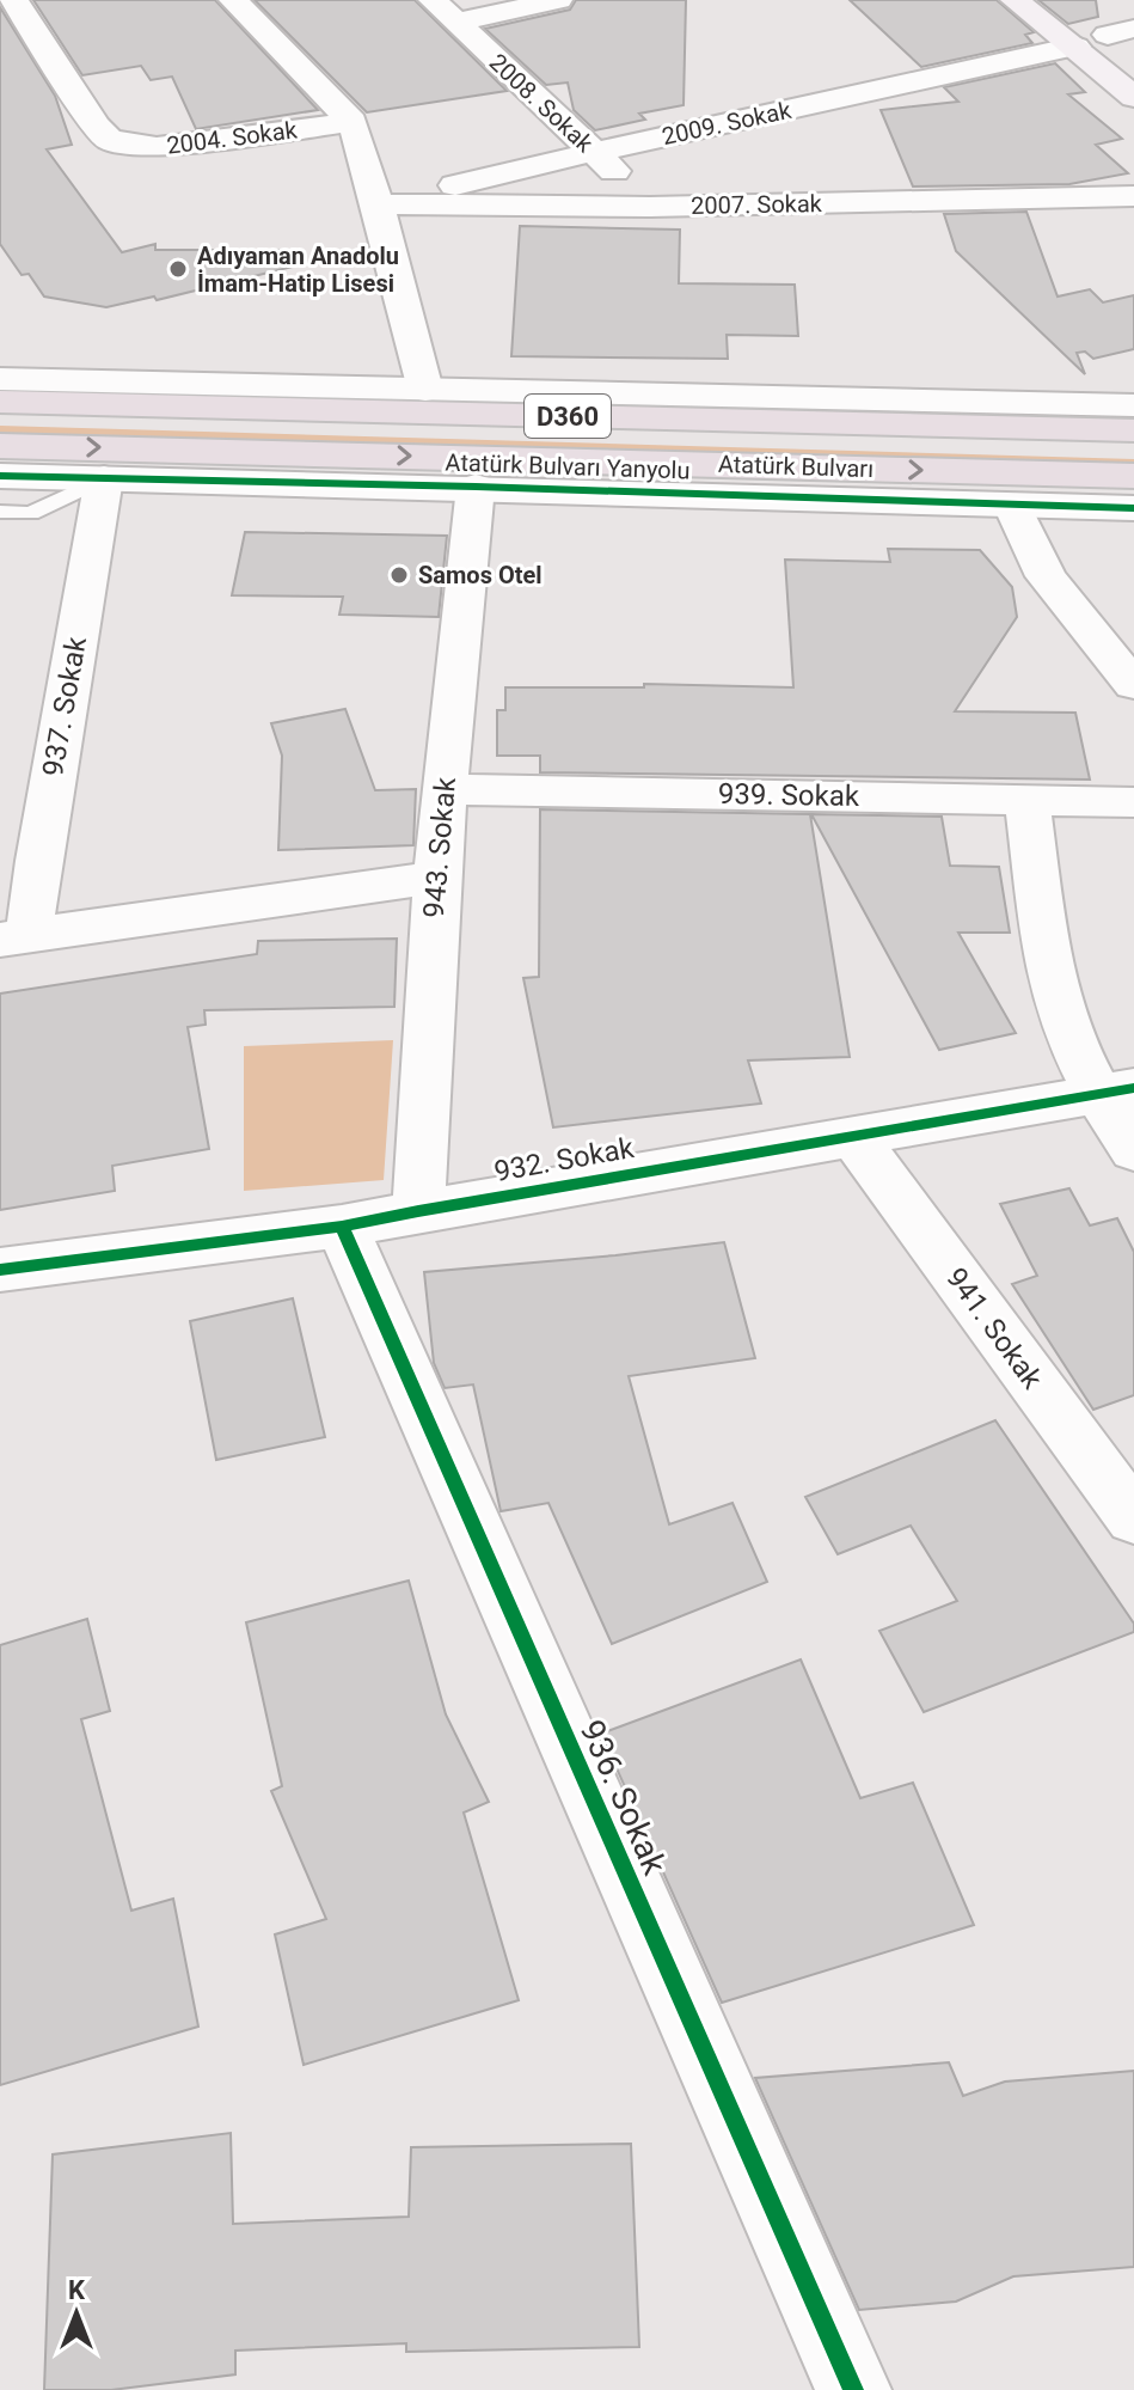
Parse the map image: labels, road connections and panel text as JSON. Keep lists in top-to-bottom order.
{
  "streets": {
    "highway": ["D360", "Atatürk Bulvarı"],
    "street": [
      "2008. Sokak",
      "2009. Sokak",
      "2004. Sokak",
      "2007. Sokak",
      "Atatürk Bulvarı Yanyolu",
      "937. Sokak",
      "939. Sokak",
      "943. Sokak",
      "932. Sokak",
      "941. Sokak",
      "936. Sokak"
    ]
  },
  "crossings": [
    ["2008. Sokak", "2009. Sokak"],
    ["2008. Sokak", "2007. Sokak"],
    ["2009. Sokak", "2007. Sokak"],
    ["Atatürk Bulvarı Yanyolu", "937. Sokak"],
    ["Atatürk Bulvarı Yanyolu", "943. Sokak"],
    ["939. Sokak", "943. Sokak"],
    ["943. Sokak", "932. Sokak"],
    ["932. Sokak", "941. Sokak"],
    ["932. Sokak", "936. Sokak"]
  ],
  "places": ["Adıyaman Anadolu İmam-Hatip Lisesi", "Samos Otel"],
  "north": "top"
}
